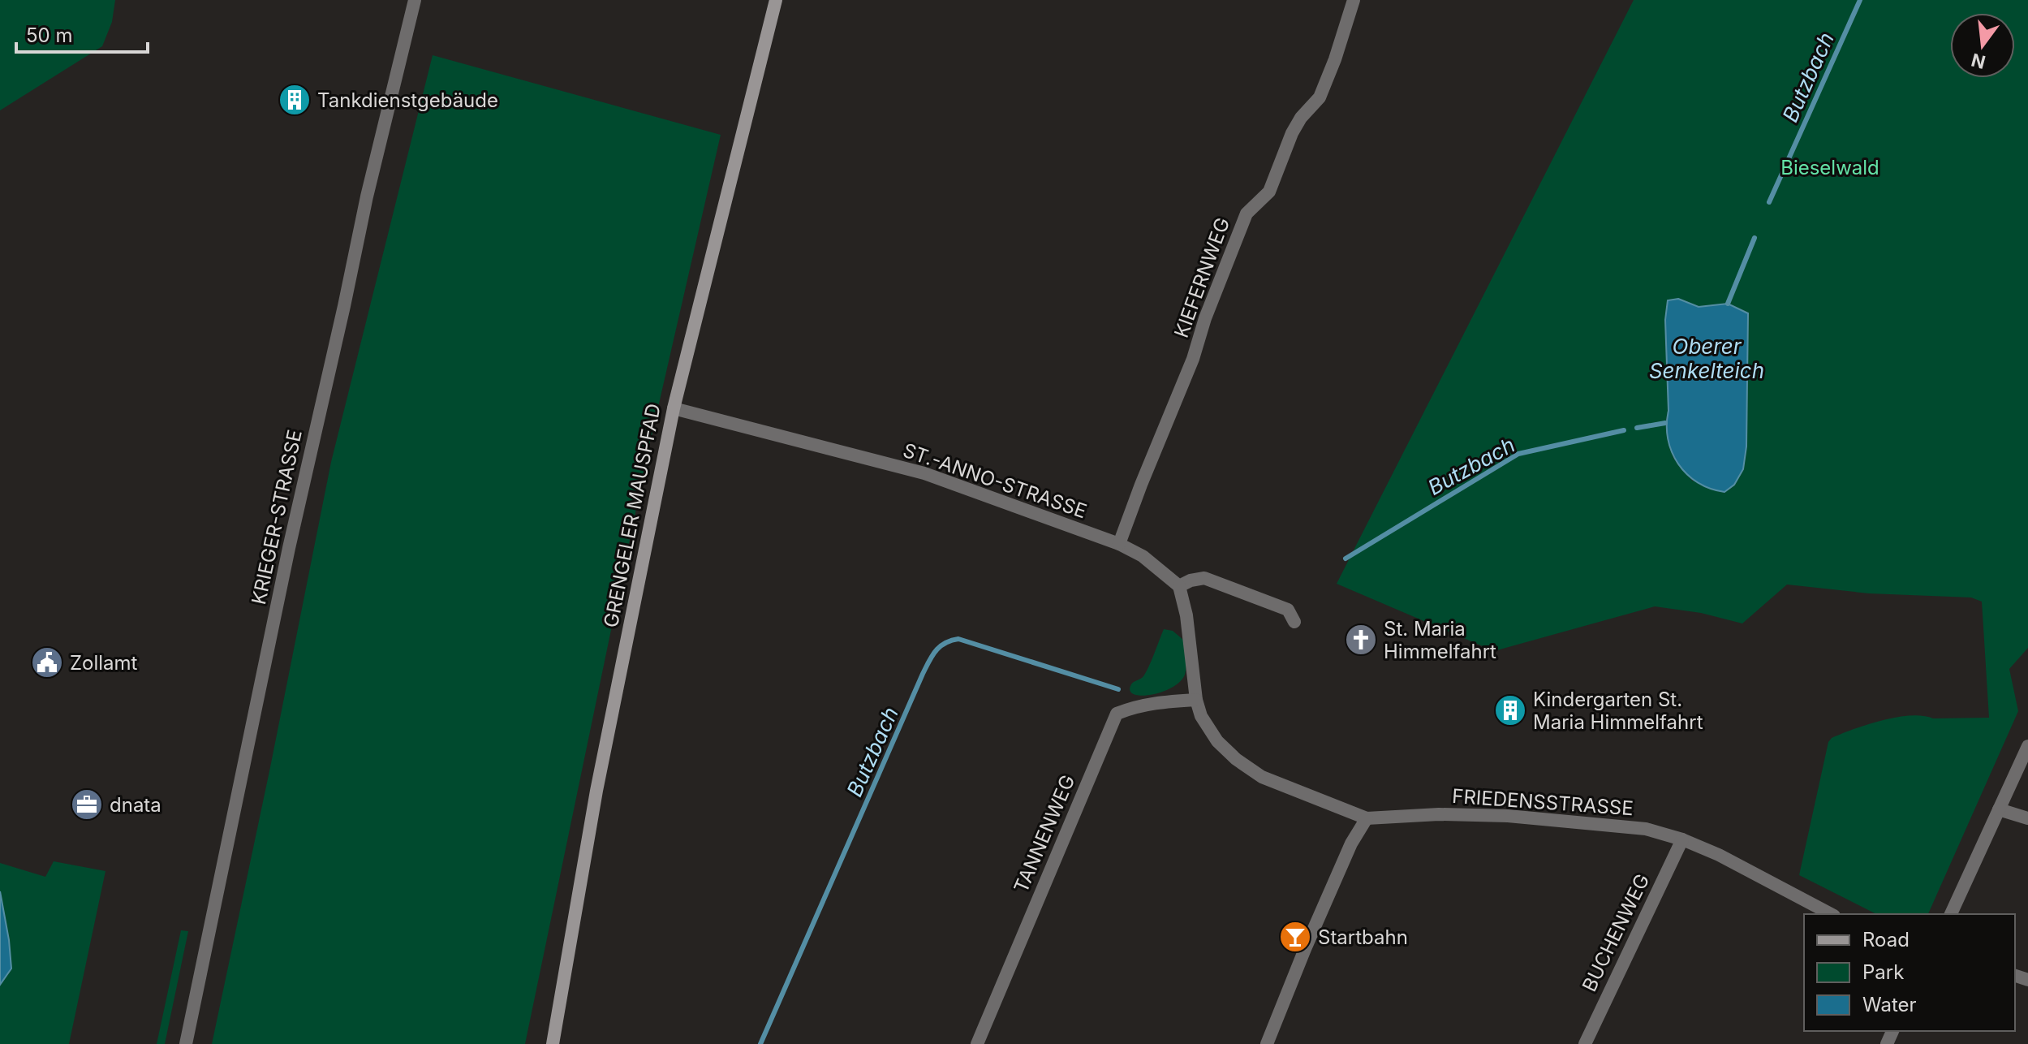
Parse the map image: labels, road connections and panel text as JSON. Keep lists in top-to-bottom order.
{
  "streets": {
    "main road": ["GRENGELER MAUSPFAD"],
    "street": [
      "KIEFERNWEG",
      "ST.-ANNO-STRASSE",
      "KRIEGER-STRASSE",
      "FRIEDENSSTRASSE",
      "TANNENWEG",
      "BUCHENWEG"
    ]
  },
  "crossings": [
    ["KIEFERNWEG", "ST.-ANNO-STRASSE"],
    ["ST.-ANNO-STRASSE", "GRENGELER MAUSPFAD"],
    ["ST.-ANNO-STRASSE", "FRIEDENSSTRASSE"],
    ["FRIEDENSSTRASSE", "TANNENWEG"],
    ["FRIEDENSSTRASSE", "BUCHENWEG"]
  ],
  "water": ["Butzbach", "Oberer Senkelteich"],
  "parks": ["Bieselwald"],
  "places": {
    "building": ["Tankdienstgebäude", "Kindergarten St. Maria Himmelfahrt"],
    "church": ["St. Maria Himmelfahrt"],
    "public building": ["Zollamt"],
    "office": ["dnata"],
    "bar": ["Startbahn"]
  },
  "legend": ["Road", "Park", "Water"],
  "scale_bar": "50 m",
  "north": "bottom"
}
